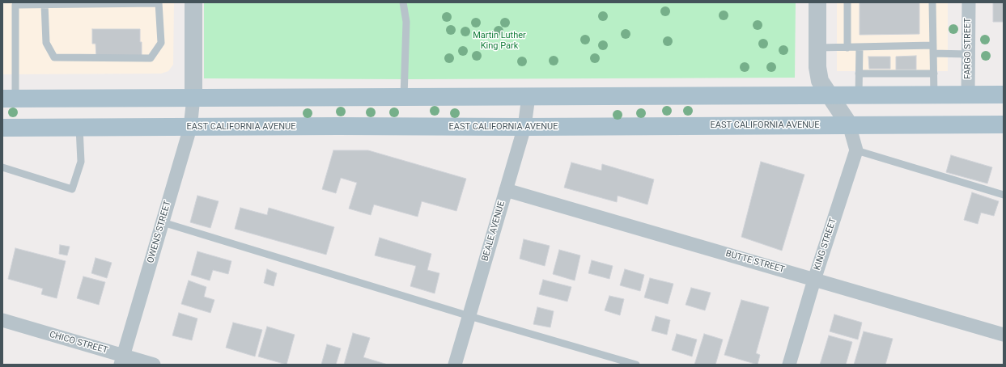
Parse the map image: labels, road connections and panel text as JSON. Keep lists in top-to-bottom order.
{
  "streets": {
    "main road": ["EAST CALIFORNIA AVENUE"],
    "street": [
      "FARGO STREET",
      "BEALE AVENUE",
      "OWENS STREET",
      "KING STREET",
      "BUTTE STREET",
      "CHICO STREET"
    ]
  },
  "crossings": [
    ["EAST CALIFORNIA AVENUE", "BEALE AVENUE"],
    ["EAST CALIFORNIA AVENUE", "OWENS STREET"],
    ["BEALE AVENUE", "BUTTE STREET"],
    ["OWENS STREET", "CHICO STREET"],
    ["KING STREET", "BUTTE STREET"]
  ],
  "parks": ["Martin Luther King Park"]
}
